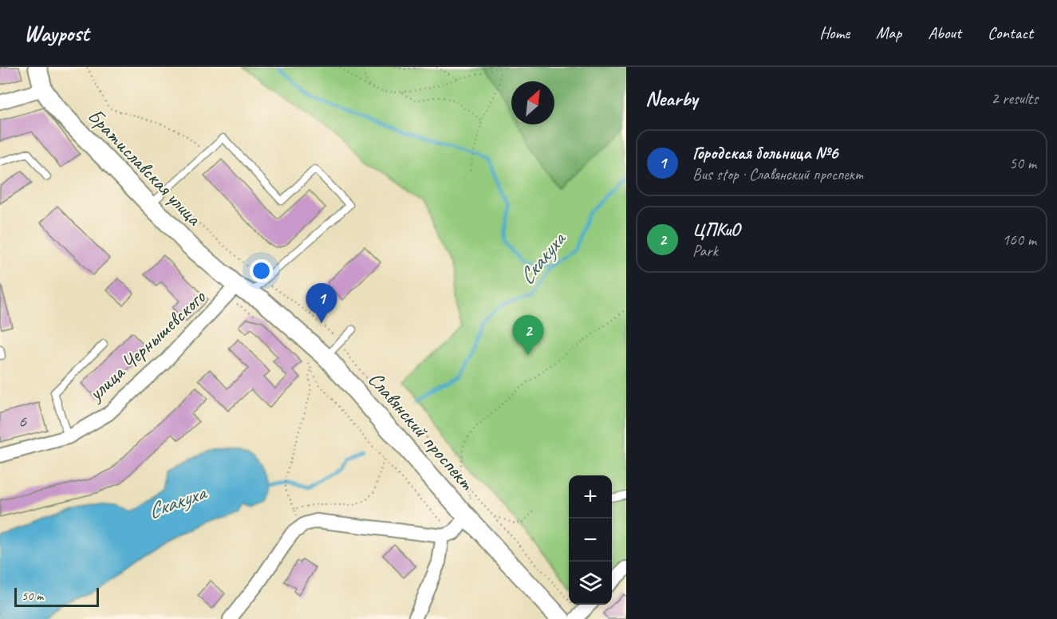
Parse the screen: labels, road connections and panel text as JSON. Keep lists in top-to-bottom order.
{
  "streets": {
    "street": ["Братиславская улица", "улица Чернышевского", "Славянский проспект"]
  },
  "crossings": [
    ["Братиславская улица", "улица Чернышевского"],
    ["Братиславская улица", "Славянский проспект"],
    ["улица Чернышевского", "Славянский проспект"]
  ],
  "water": ["Скакуха"],
  "house_numbers": ["6"],
  "scale_bar": "50 m",
  "north": "top right",
  "page": {
    "header": "Waypost",
    "nav": [
      "Home",
      "Map",
      "About",
      "Contact"
    ],
    "heading": ["Nearby", "2 results"],
    "list": [
      {
        "mark": "1",
        "name": "Городская больница №6",
        "note": "Bus stop · Славянский проспект",
        "value": "50 m"
      },
      {
        "mark": "2",
        "name": "ЦПКиО",
        "note": "Park",
        "value": "160 m"
      }
    ],
    "pins": ["1", "2"],
    "map_buttons": ["+", "−"],
    "scale": "50 m"
  }
}
